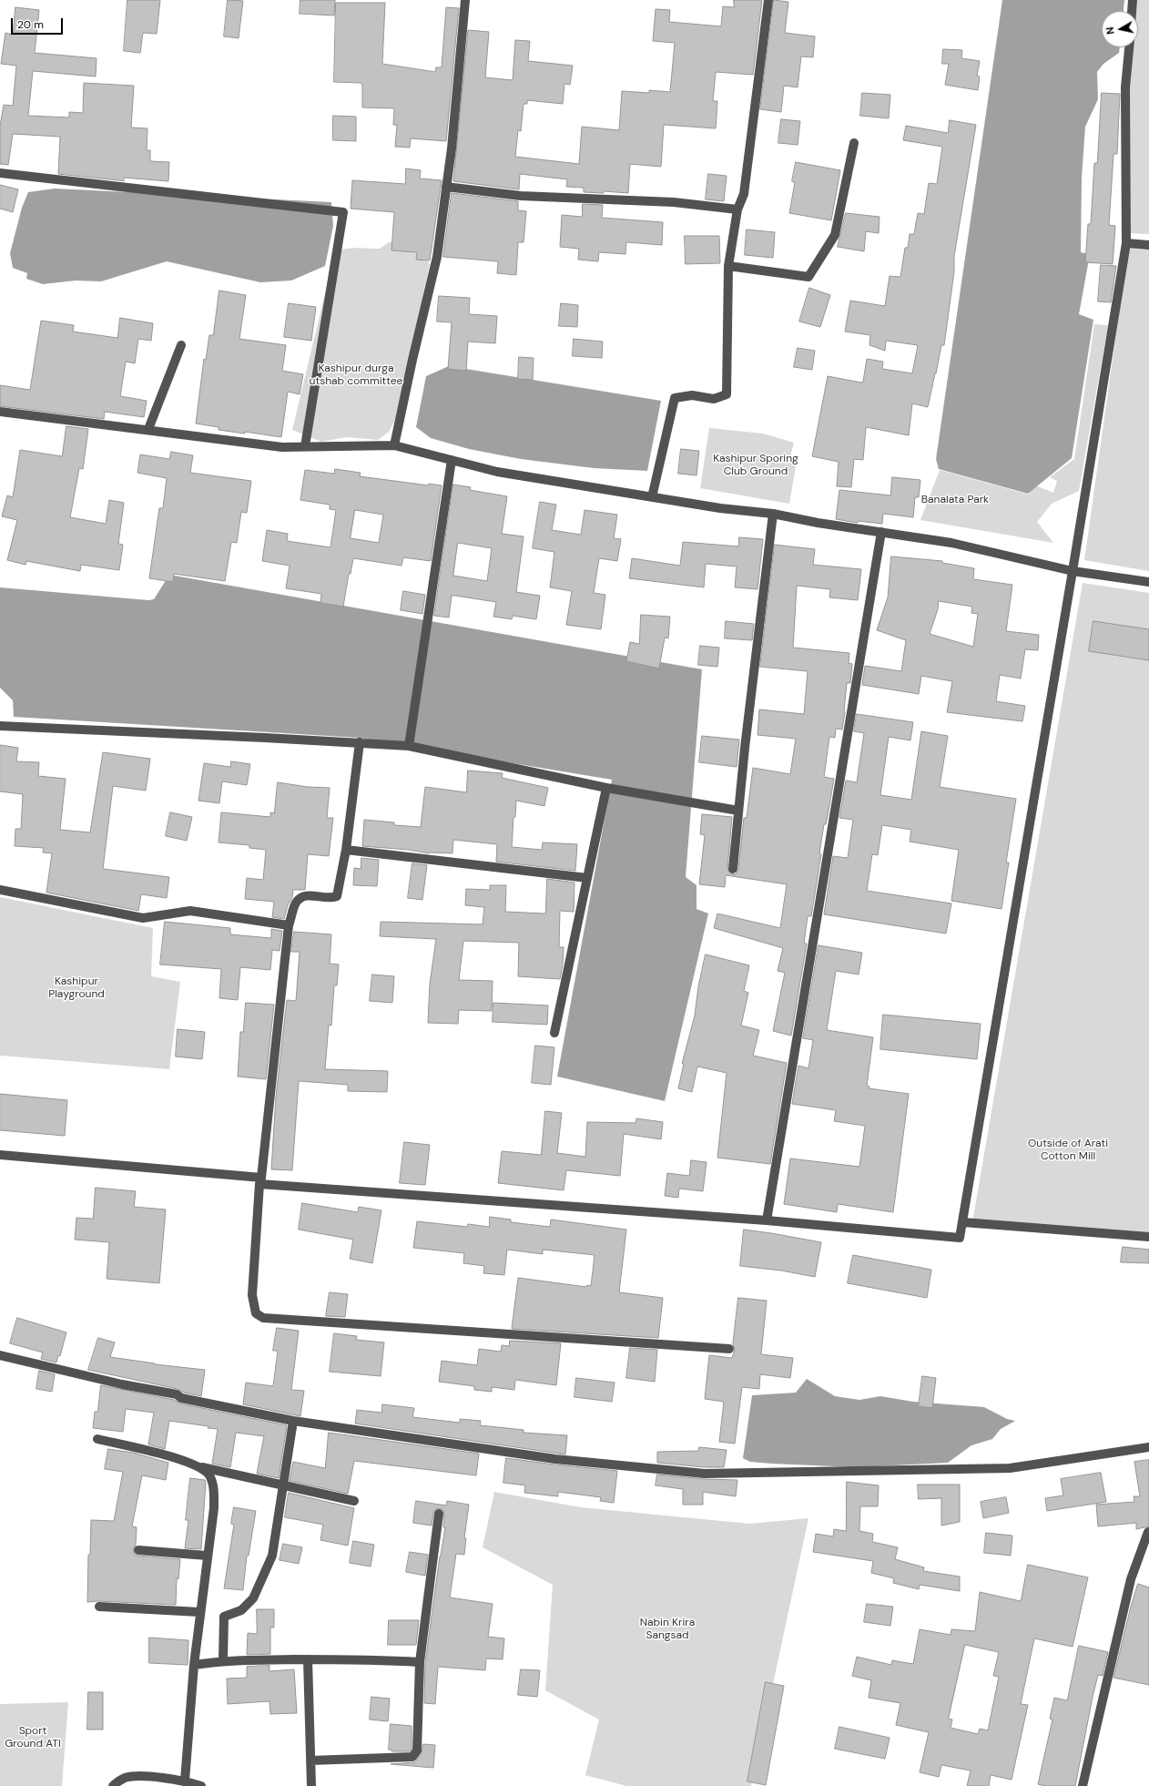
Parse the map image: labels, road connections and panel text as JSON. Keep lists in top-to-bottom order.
{
  "parks": [
    "Kashipur durga utshab committee",
    "Kashipur Sporing Club Ground",
    "Banalata Park",
    "Kashipur Playground",
    "Outside of Arati Cotton Mill",
    "Nabin Krira Sangsad",
    "Sport Ground ATI"
  ],
  "scale_bar": "20 m",
  "north": "left"
}
